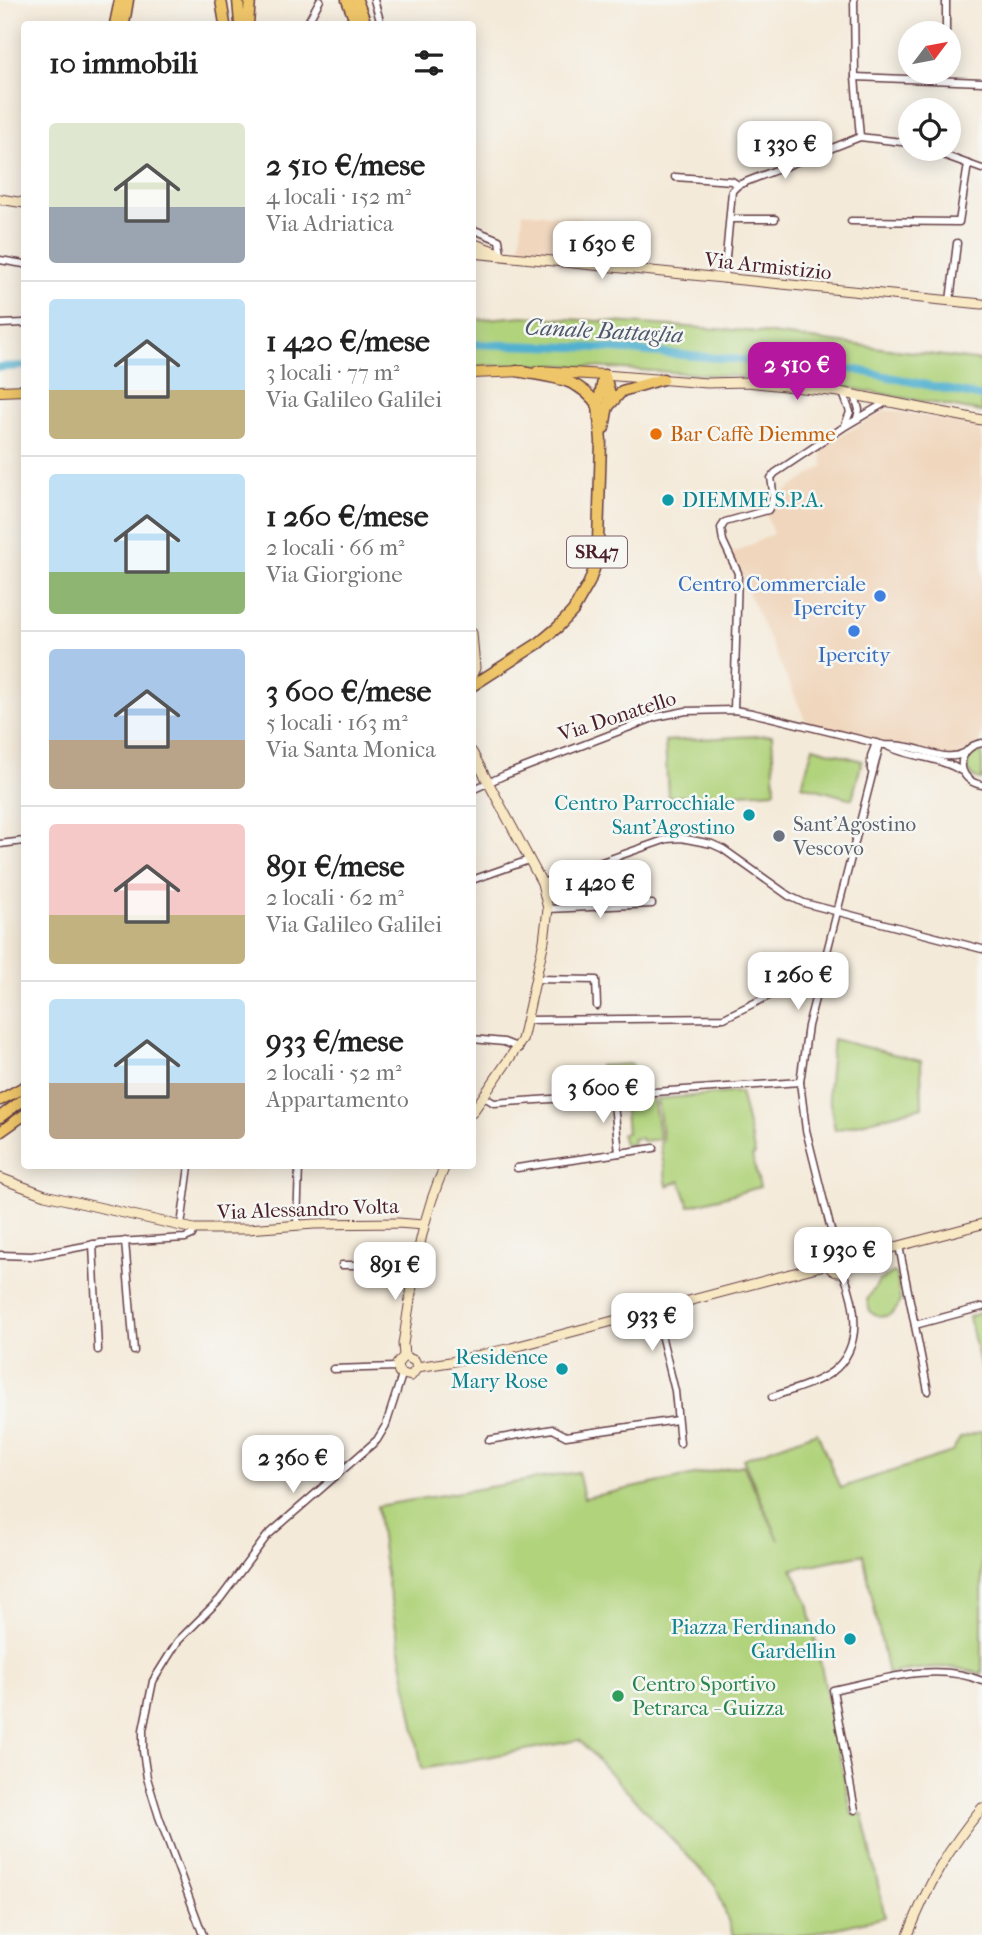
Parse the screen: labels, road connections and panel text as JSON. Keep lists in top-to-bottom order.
{
  "streets": {
    "highway": ["SR47"],
    "street": ["Via Armistizio", "Via Donatello", "Via Alessandro Volta"]
  },
  "water": ["Canale Battaglia"],
  "places": [
    "Bar Caffè Diemme",
    "DIEMME S.P.A.",
    "Centro Commerciale Ipercity",
    "Ipercity",
    "Centro Parrocchiale Sant'Agostino",
    "Sant'Agostino Vescovo",
    "Residence Mary Rose",
    "Piazza Ferdinando Gardellin",
    "Centro Sportivo Petrarca - Guizza"
  ],
  "north": "top right",
  "page": {
    "heading": "10 immobili",
    "list": [
      {
        "name": "2 510 €/mese",
        "note": "4 locali · 152 m² · Via Adriatica"
      },
      {
        "name": "1 420 €/mese",
        "note": "3 locali · 77 m² · Via Galileo Galilei"
      },
      {
        "name": "1 260 €/mese",
        "note": "2 locali · 66 m² · Via Giorgione"
      },
      {
        "name": "3 600 €/mese",
        "note": "5 locali · 163 m² · Via Santa Monica"
      },
      {
        "name": "891 €/mese",
        "note": "2 locali · 62 m² · Via Galileo Galilei"
      },
      {
        "name": "933 €/mese",
        "note": "2 locali · 52 m² · Appartamento"
      }
    ],
    "price": [
      "1 330 €",
      "1 630 €",
      "2 510 €",
      "1 420 €",
      "1 260 €",
      "3 600 €",
      "1 930 €",
      "891 €",
      "933 €",
      "2 360 €"
    ]
  }
}
